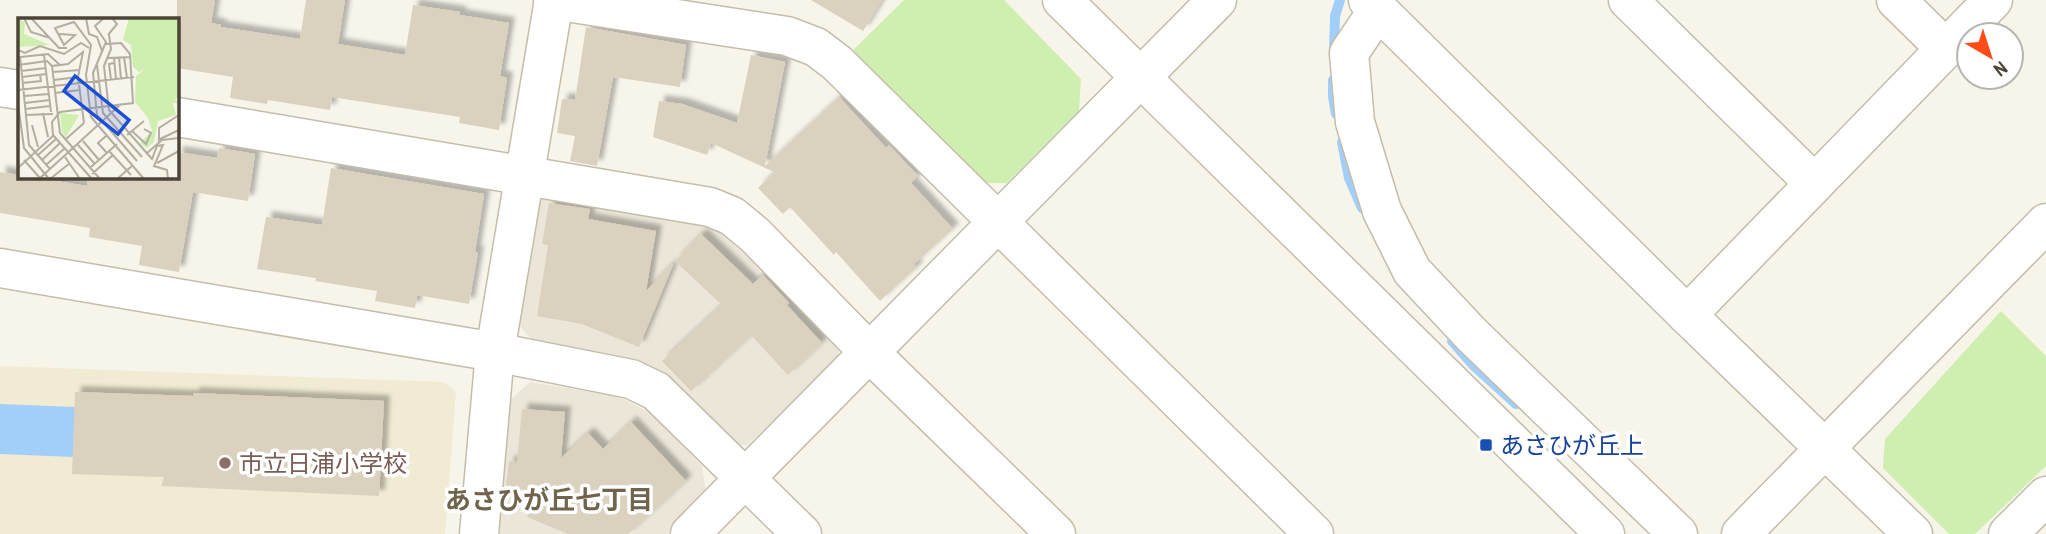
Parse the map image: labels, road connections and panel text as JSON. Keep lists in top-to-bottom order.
{
  "districts": ["あさひが丘七丁目"],
  "places": {
    "transit": ["あさひが丘上"],
    "other": ["市立日浦小学校"]
  },
  "north": "bottom right"
}
